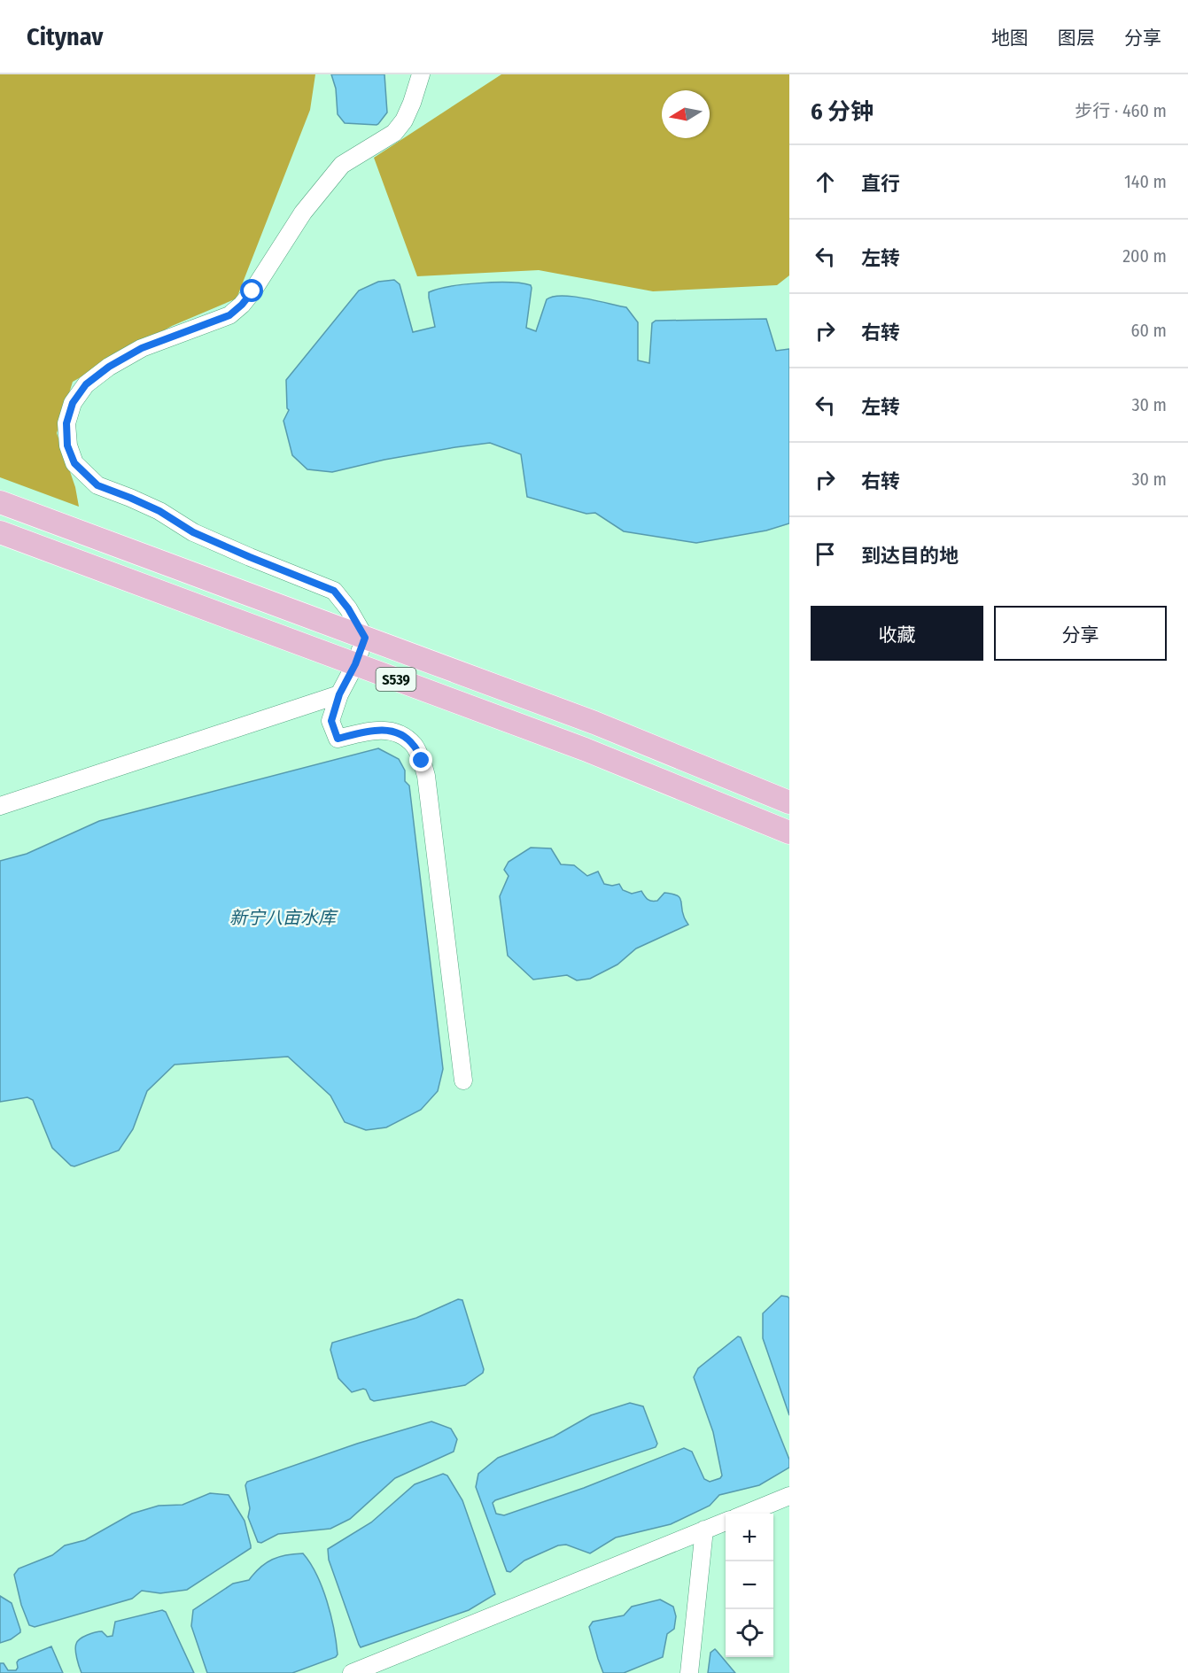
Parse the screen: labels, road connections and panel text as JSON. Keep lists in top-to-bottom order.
{
  "streets": {
    "main road": ["S539"]
  },
  "water": ["新宁八亩水库"],
  "north": "left",
  "page": {
    "header": "Citynav",
    "nav": ["地图", "图层", "分享"],
    "heading": ["6 分钟", "步行 · 460 m"],
    "list": [
      ["直行", "140 m"],
      ["左转", "200 m"],
      ["右转", "60 m"],
      ["左转", "30 m"],
      ["右转", "30 m"],
      "到达目的地"
    ],
    "buttons": ["收藏", "分享"],
    "map_buttons": ["+", "−"]
  }
}
